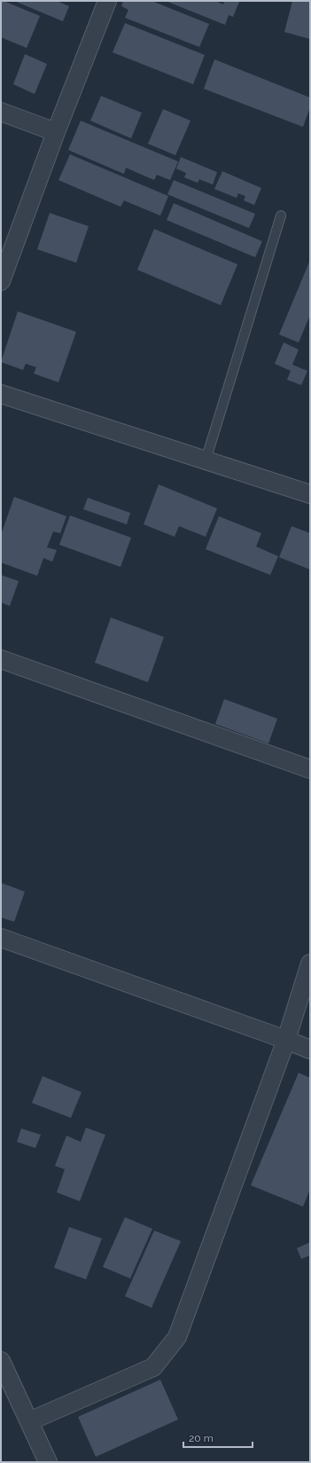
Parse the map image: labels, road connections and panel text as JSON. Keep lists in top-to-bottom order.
{
  "scale_bar": "20 m"
}
